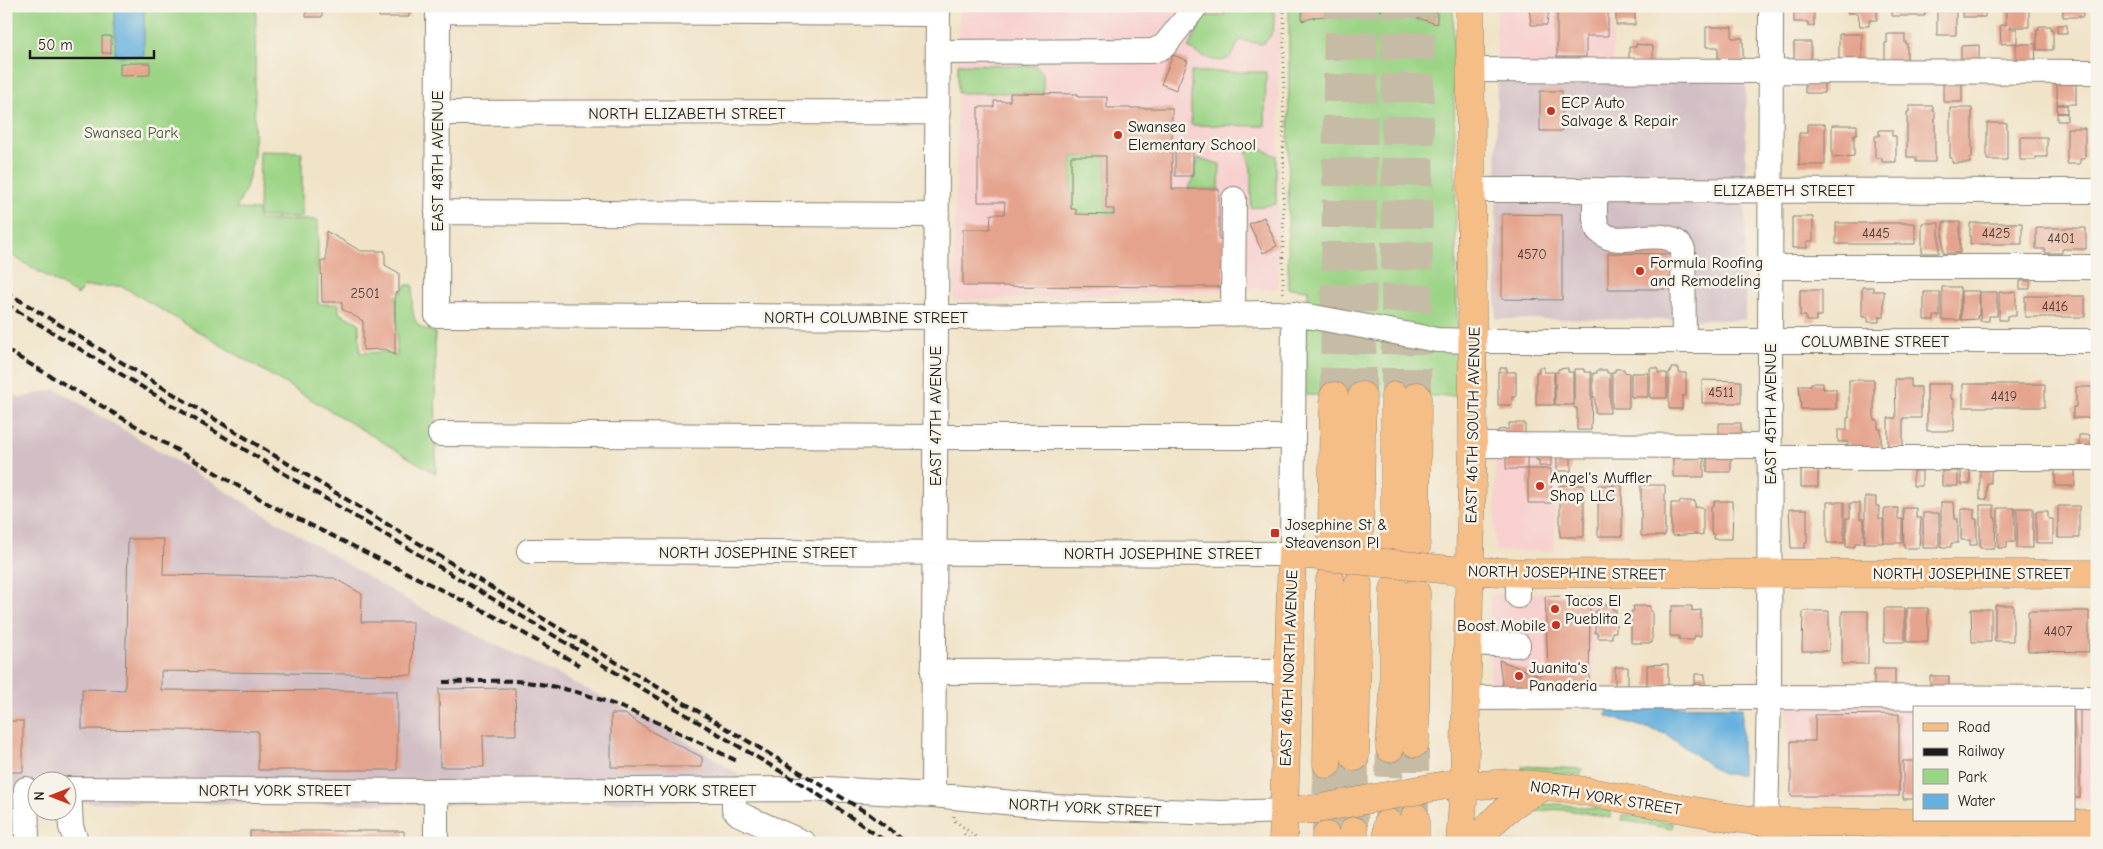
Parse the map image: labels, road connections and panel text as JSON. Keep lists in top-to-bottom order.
{
  "streets": {
    "main road": [
      "EAST 46TH SOUTH AVENUE",
      "NORTH JOSEPHINE STREET",
      "EAST 46TH NORTH AVENUE",
      "NORTH YORK STREET"
    ],
    "street": [
      "NORTH ELIZABETH STREET",
      "EAST 48TH AVENUE",
      "ELIZABETH STREET",
      "NORTH COLUMBINE STREET",
      "COLUMBINE STREET",
      "EAST 45TH AVENUE",
      "EAST 47TH AVENUE"
    ]
  },
  "crossings": [
    ["NORTH ELIZABETH STREET", "EAST 48TH AVENUE"],
    ["NORTH ELIZABETH STREET", "EAST 47TH AVENUE"],
    ["EAST 48TH AVENUE", "NORTH COLUMBINE STREET"],
    ["ELIZABETH STREET", "EAST 45TH AVENUE"],
    ["ELIZABETH STREET", "EAST 46TH SOUTH AVENUE"],
    ["NORTH COLUMBINE STREET", "COLUMBINE STREET"],
    ["NORTH COLUMBINE STREET", "EAST 47TH AVENUE"],
    ["NORTH COLUMBINE STREET", "EAST 46TH SOUTH AVENUE"],
    ["NORTH COLUMBINE STREET", "EAST 46TH NORTH AVENUE"],
    ["COLUMBINE STREET", "EAST 45TH AVENUE"],
    ["COLUMBINE STREET", "EAST 46TH SOUTH AVENUE"],
    ["EAST 45TH AVENUE", "NORTH JOSEPHINE STREET"],
    ["EAST 45TH AVENUE", "NORTH YORK STREET"],
    ["EAST 47TH AVENUE", "NORTH JOSEPHINE STREET"],
    ["EAST 47TH AVENUE", "NORTH YORK STREET"],
    ["EAST 46TH SOUTH AVENUE", "NORTH JOSEPHINE STREET"],
    ["EAST 46TH SOUTH AVENUE", "NORTH YORK STREET"],
    ["NORTH JOSEPHINE STREET", "EAST 46TH NORTH AVENUE"],
    ["EAST 46TH NORTH AVENUE", "NORTH YORK STREET"]
  ],
  "parks": ["Swansea Park"],
  "places": {
    "other": [
      "ECP Auto Salvage & Repair",
      "Swansea Elementary School",
      "Formula Roofing and Remodeling",
      "Angel's Muffler Shop LLC",
      "Tacos El Pueblita 2",
      "Boost Mobile",
      "Juanita's Panaderia"
    ],
    "transit": ["Josephine St & Steavenson Pl"]
  },
  "house_numbers": [
    "4445",
    "4425",
    "4401",
    "4570",
    "2501",
    "4416",
    "4511",
    "4419",
    "4407"
  ],
  "legend": [
    "Road",
    "Railway",
    "Park",
    "Water"
  ],
  "scale_bar": "50 m",
  "north": "left"
}
